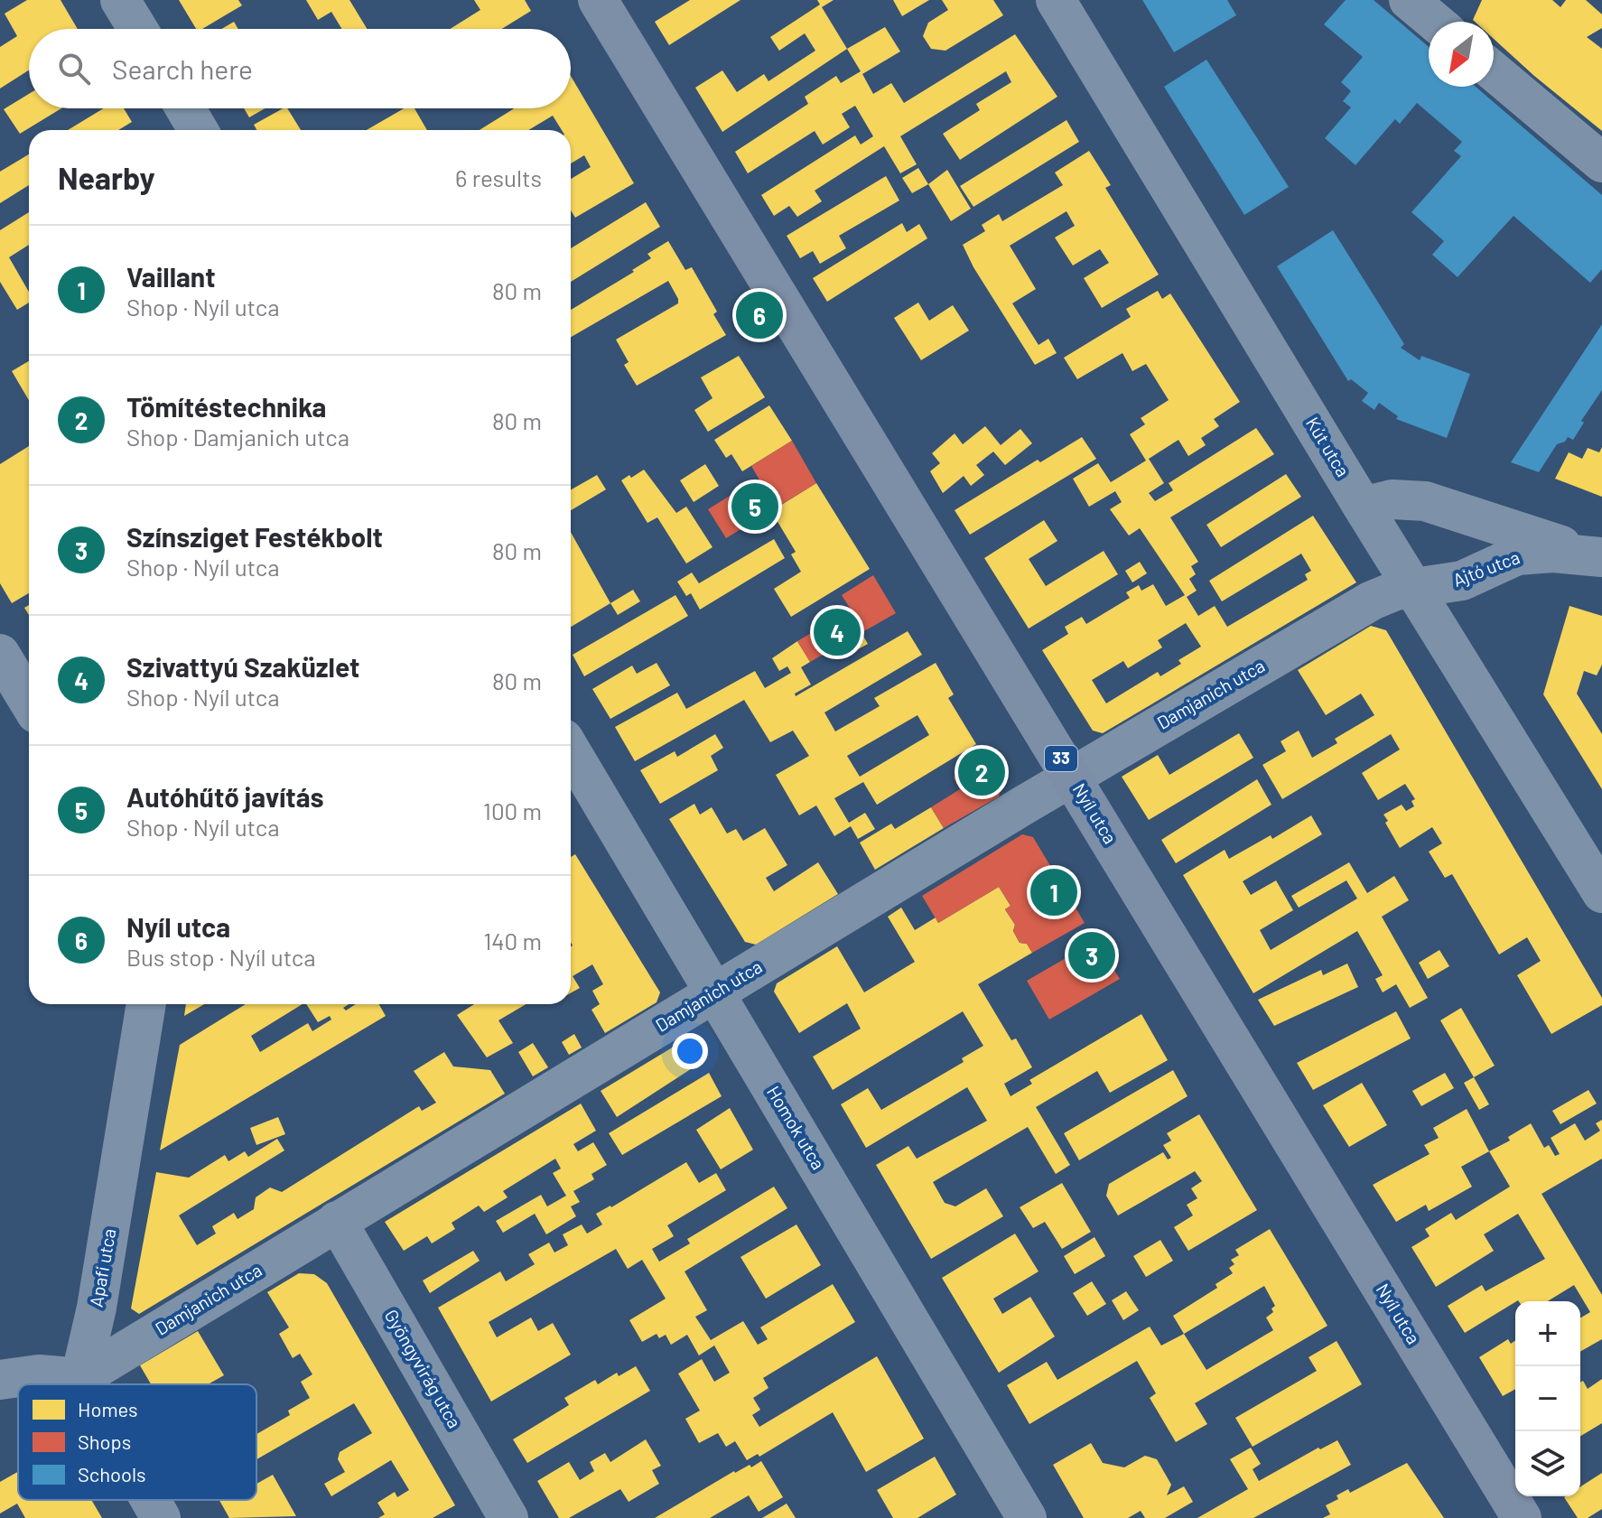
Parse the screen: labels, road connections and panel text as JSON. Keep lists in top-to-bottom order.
{
  "streets": {
    "main road": ["33", "Nyíl utca"],
    "street": [
      "Kút utca",
      "Ajtó utca",
      "Damjanich utca",
      "Homok utca",
      "Apafi utca",
      "Gyöngyvirág utca"
    ]
  },
  "crossings": [
    ["Kút utca", "Ajtó utca"],
    ["Kút utca", "Damjanich utca"],
    ["Ajtó utca", "Damjanich utca"],
    ["Damjanich utca", "Nyíl utca"],
    ["Damjanich utca", "Homok utca"],
    ["Damjanich utca", "Apafi utca"],
    ["Damjanich utca", "Gyöngyvirág utca"]
  ],
  "legend": ["Homes", "Shops", "Schools"],
  "north": "bottom left",
  "page": {
    "search": "Search here",
    "heading": ["Nearby", "6 results"],
    "list": [
      {
        "mark": "1",
        "name": "Vaillant",
        "note": "Shop · Nyíl utca",
        "value": "80 m"
      },
      {
        "mark": "2",
        "name": "Tömítéstechnika",
        "note": "Shop · Damjanich utca",
        "value": "80 m"
      },
      {
        "mark": "3",
        "name": "Színsziget Festékbolt",
        "note": "Shop · Nyíl utca",
        "value": "80 m"
      },
      {
        "mark": "4",
        "name": "Szivattyú Szaküzlet",
        "note": "Shop · Nyíl utca",
        "value": "80 m"
      },
      {
        "mark": "5",
        "name": "Autóhűtő javítás",
        "note": "Shop · Nyíl utca",
        "value": "100 m"
      },
      {
        "mark": "6",
        "name": "Nyíl utca",
        "note": "Bus stop · Nyíl utca",
        "value": "140 m"
      }
    ],
    "pins": [
      "6",
      "5",
      "4",
      "2",
      "1",
      "3"
    ],
    "map_buttons": ["+", "−"]
  }
}
